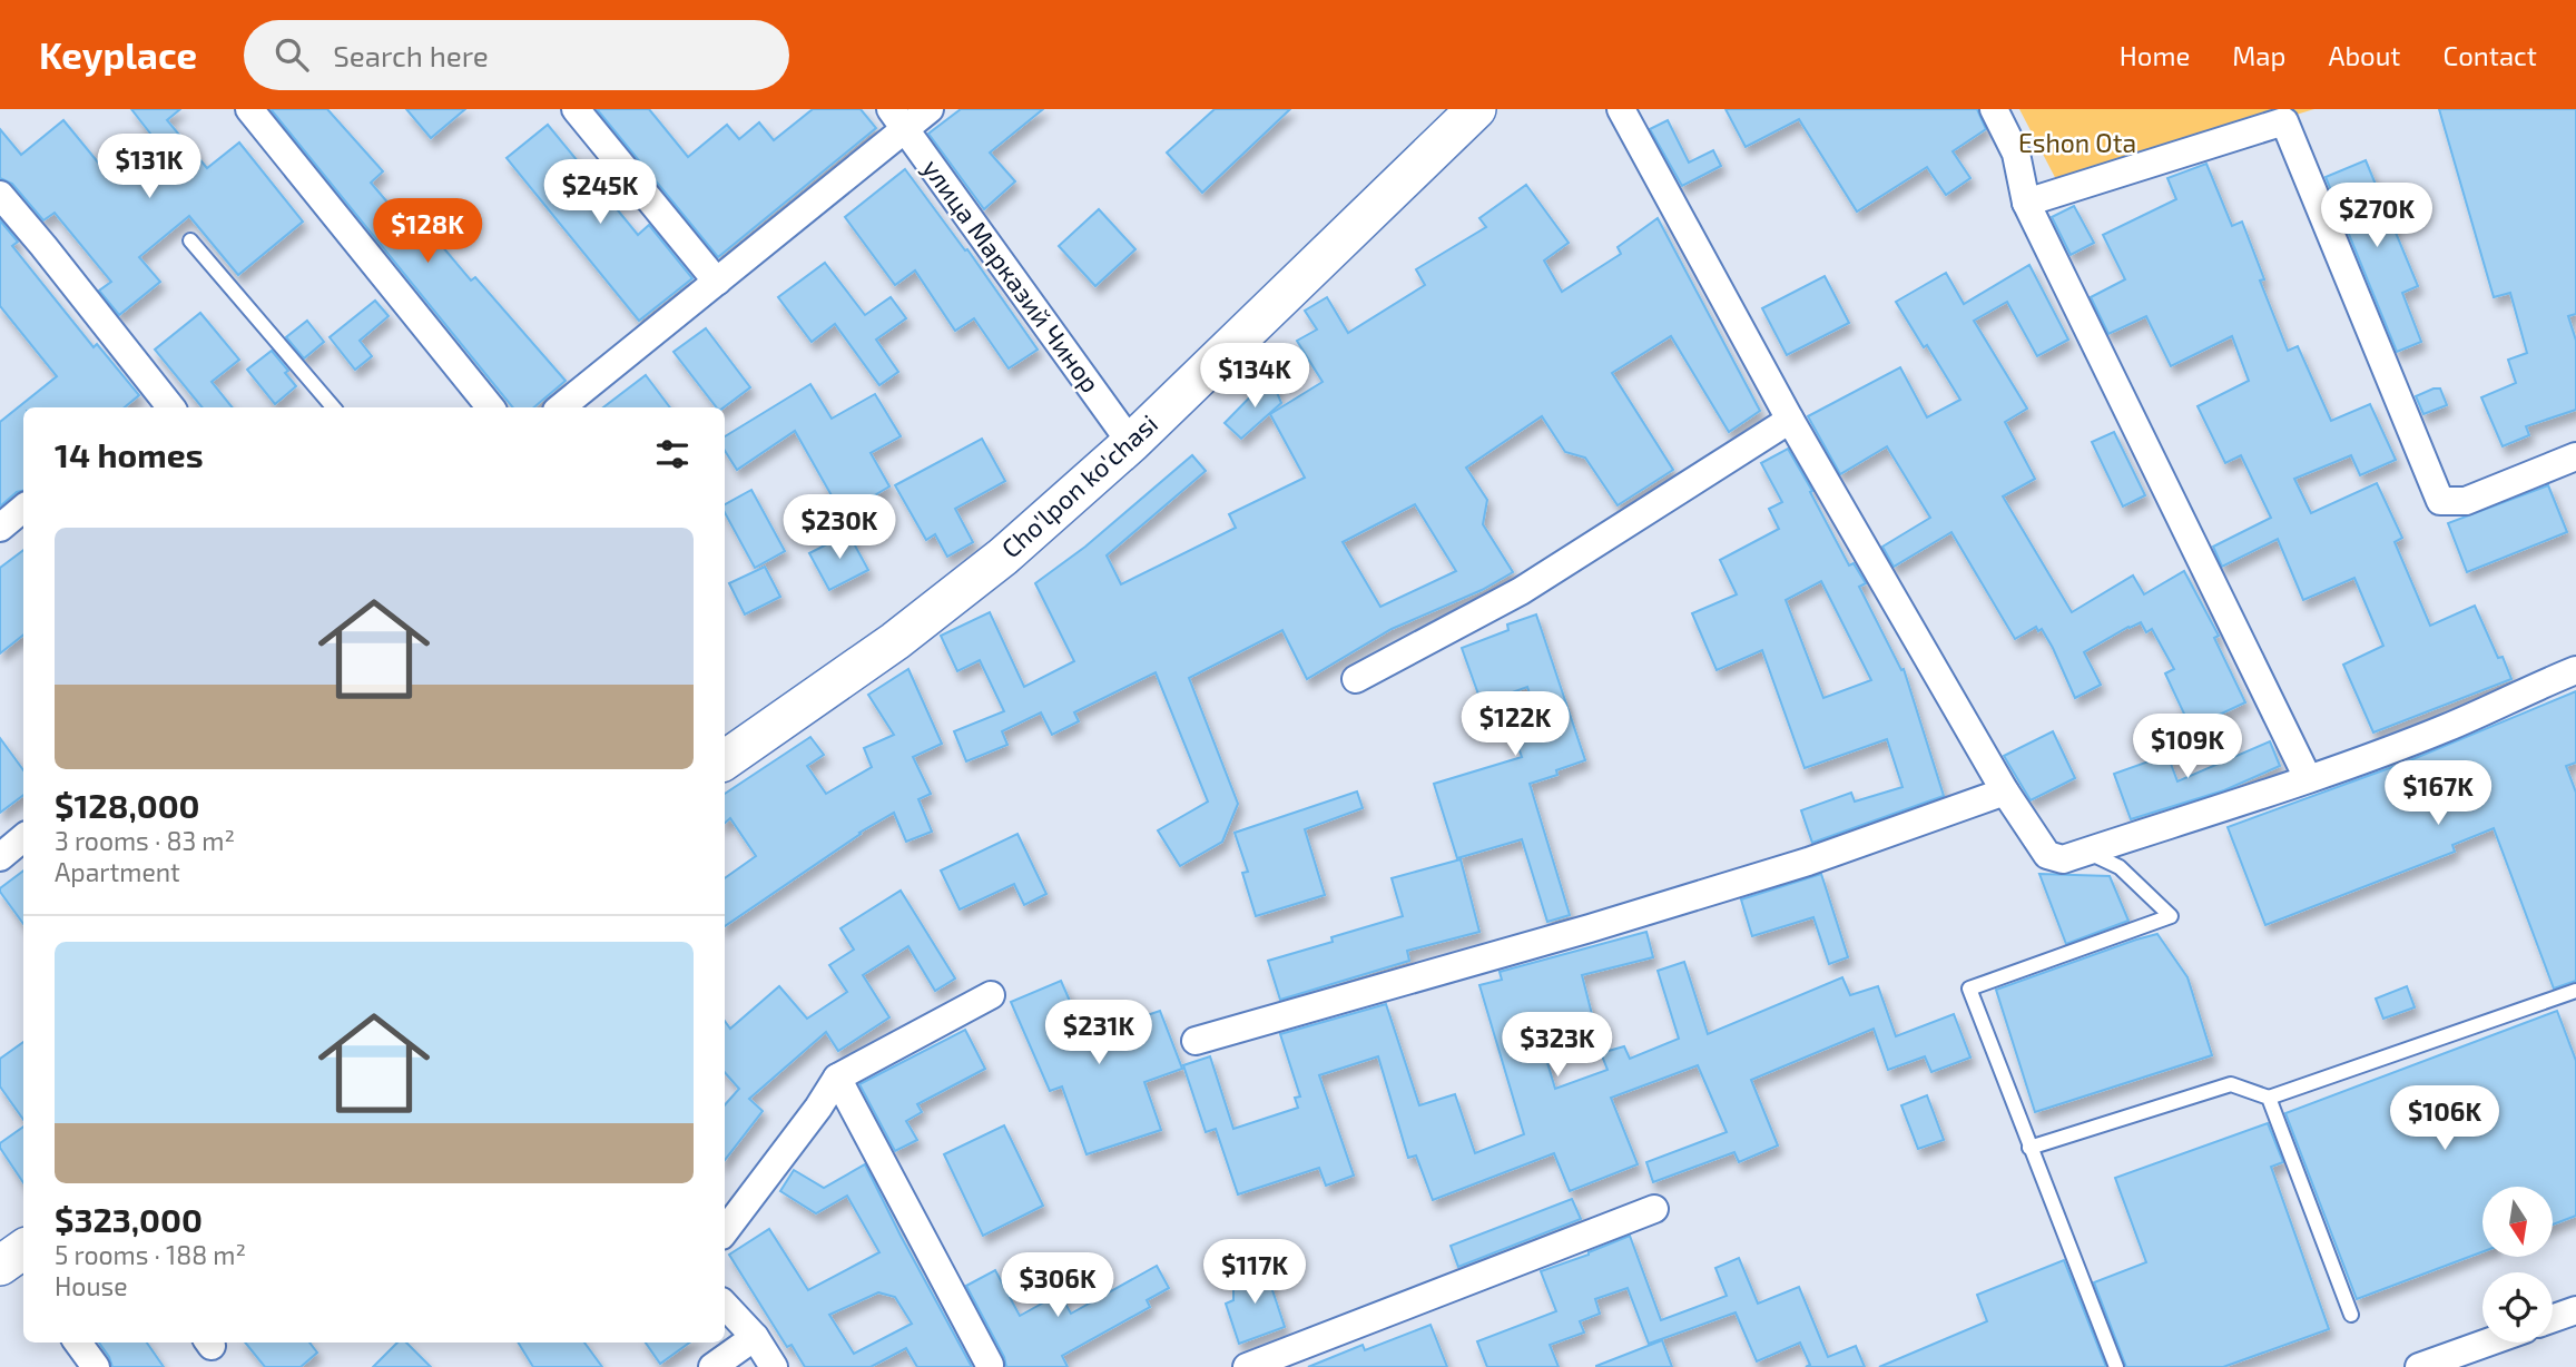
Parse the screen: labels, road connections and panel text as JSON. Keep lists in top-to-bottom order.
{
  "streets": {
    "main road": ["Cho'lpon ko'chasi"],
    "street": ["улица Марказий Чинор"]
  },
  "crossings": [
    ["улица Марказий Чинор", "Cho'lpon ko'chasi"]
  ],
  "parks": ["Eshon Ota"],
  "north": "bottom",
  "page": {
    "header": "Keyplace",
    "search": "Search here",
    "nav": [
      "Home",
      "Map",
      "About",
      "Contact"
    ],
    "price": [
      "$131K",
      "$245K",
      "$270K",
      "$128K",
      "$134K",
      "$230K",
      "$122K",
      "$109K",
      "$167K",
      "$231K",
      "$323K",
      "$106K",
      "$117K",
      "$306K"
    ],
    "heading": "14 homes",
    "list": [
      {
        "name": "$128,000",
        "note": "3 rooms · 83 m² · Apartment"
      },
      {
        "name": "$323,000",
        "note": "5 rooms · 188 m² · House"
      }
    ]
  }
}
